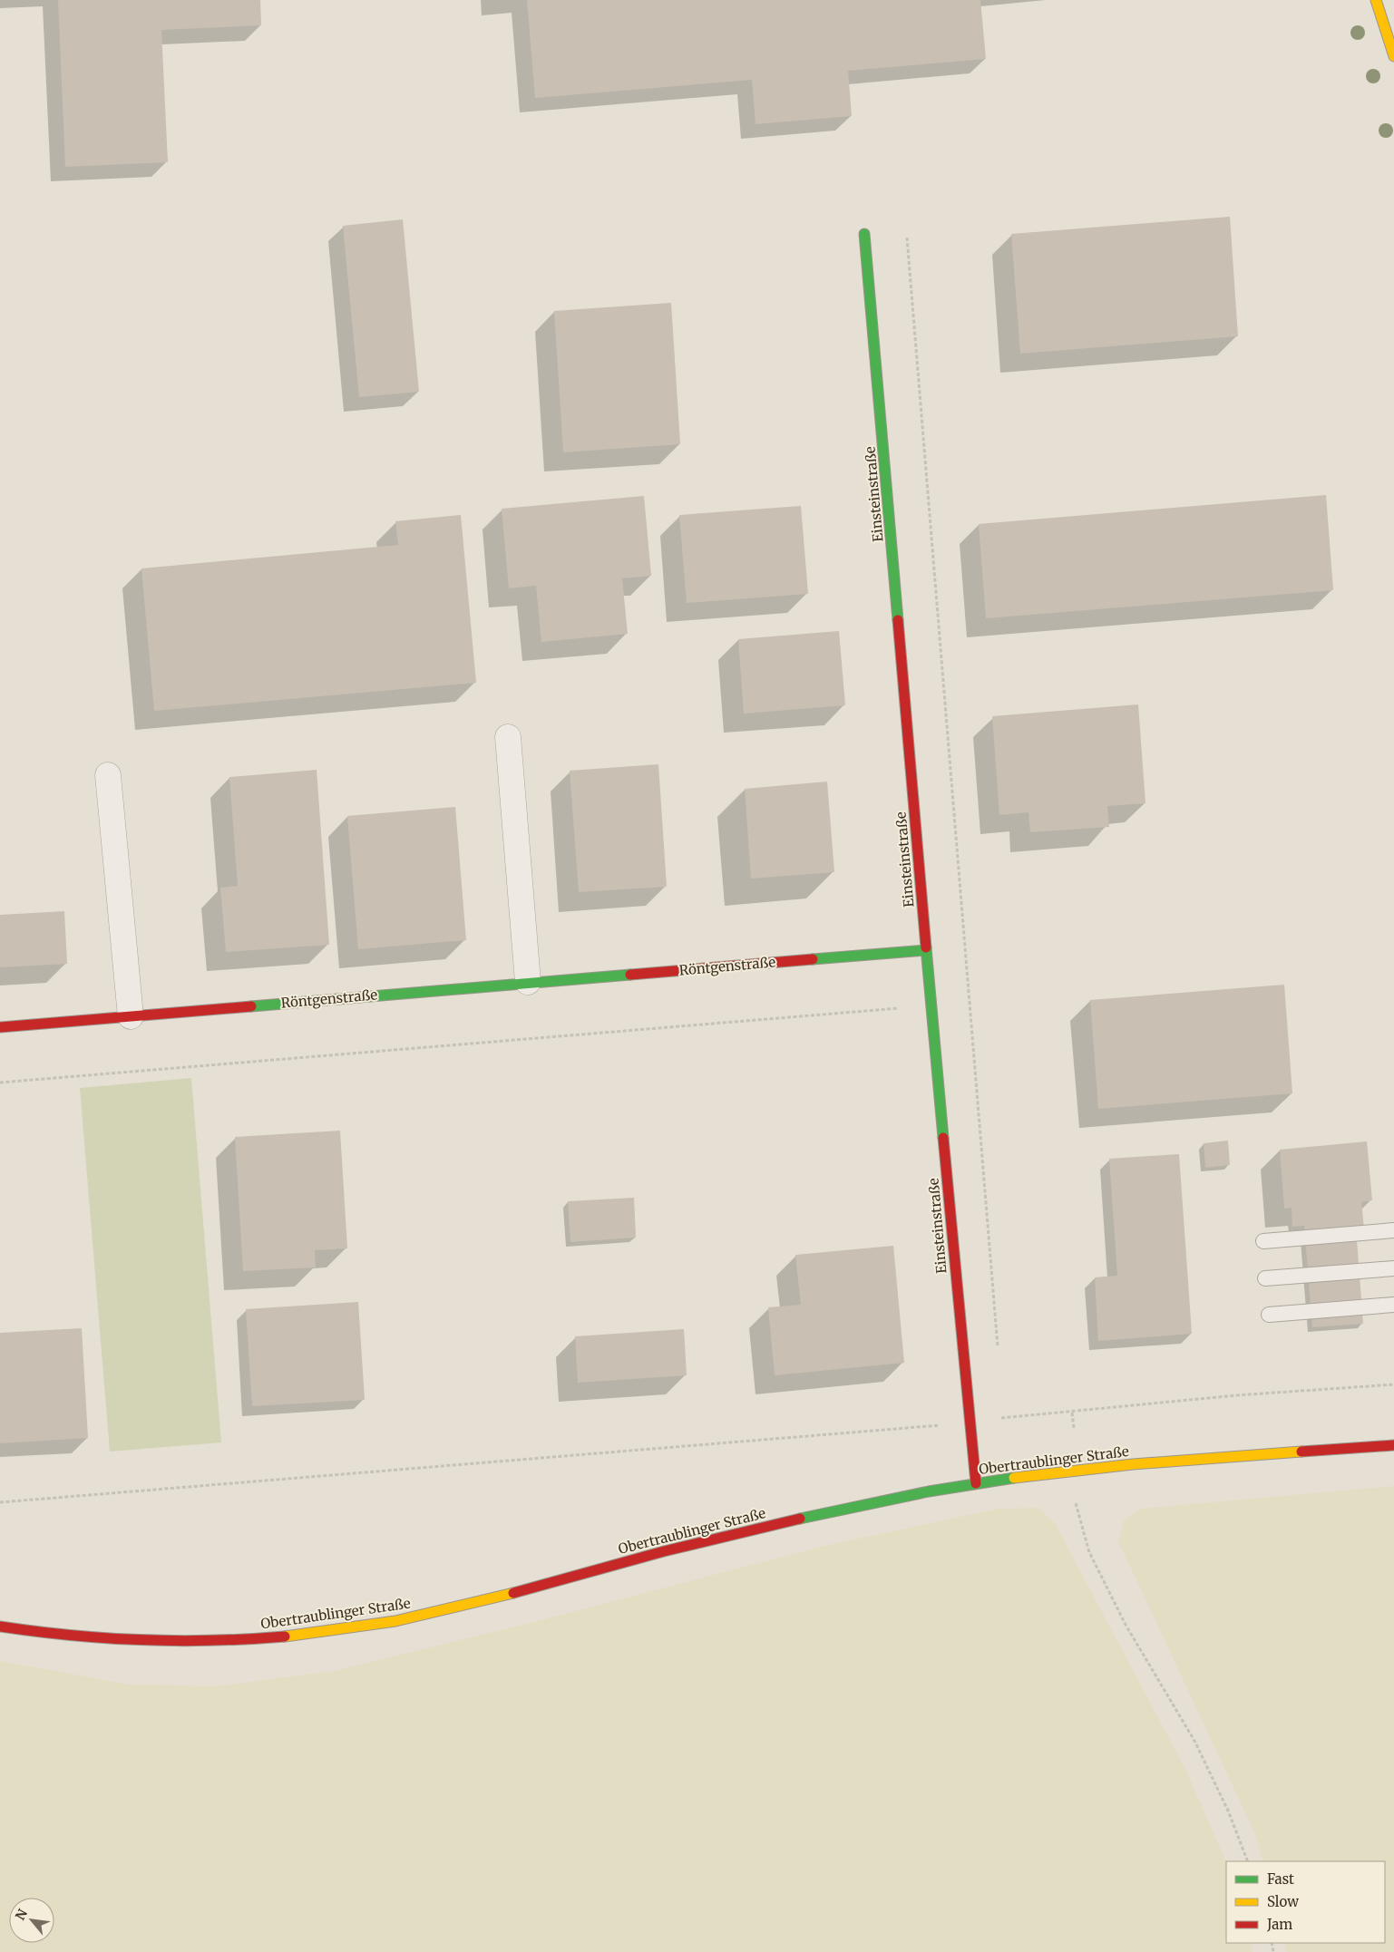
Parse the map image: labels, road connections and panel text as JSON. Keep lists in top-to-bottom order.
{
  "streets": {
    "street": ["Einsteinstraße", "Röntgenstraße", "Obertraublinger Straße"]
  },
  "crossings": [
    ["Einsteinstraße", "Röntgenstraße"],
    ["Einsteinstraße", "Obertraublinger Straße"]
  ],
  "legend": ["Fast", "Slow", "Jam"],
  "north": "top left"
}
